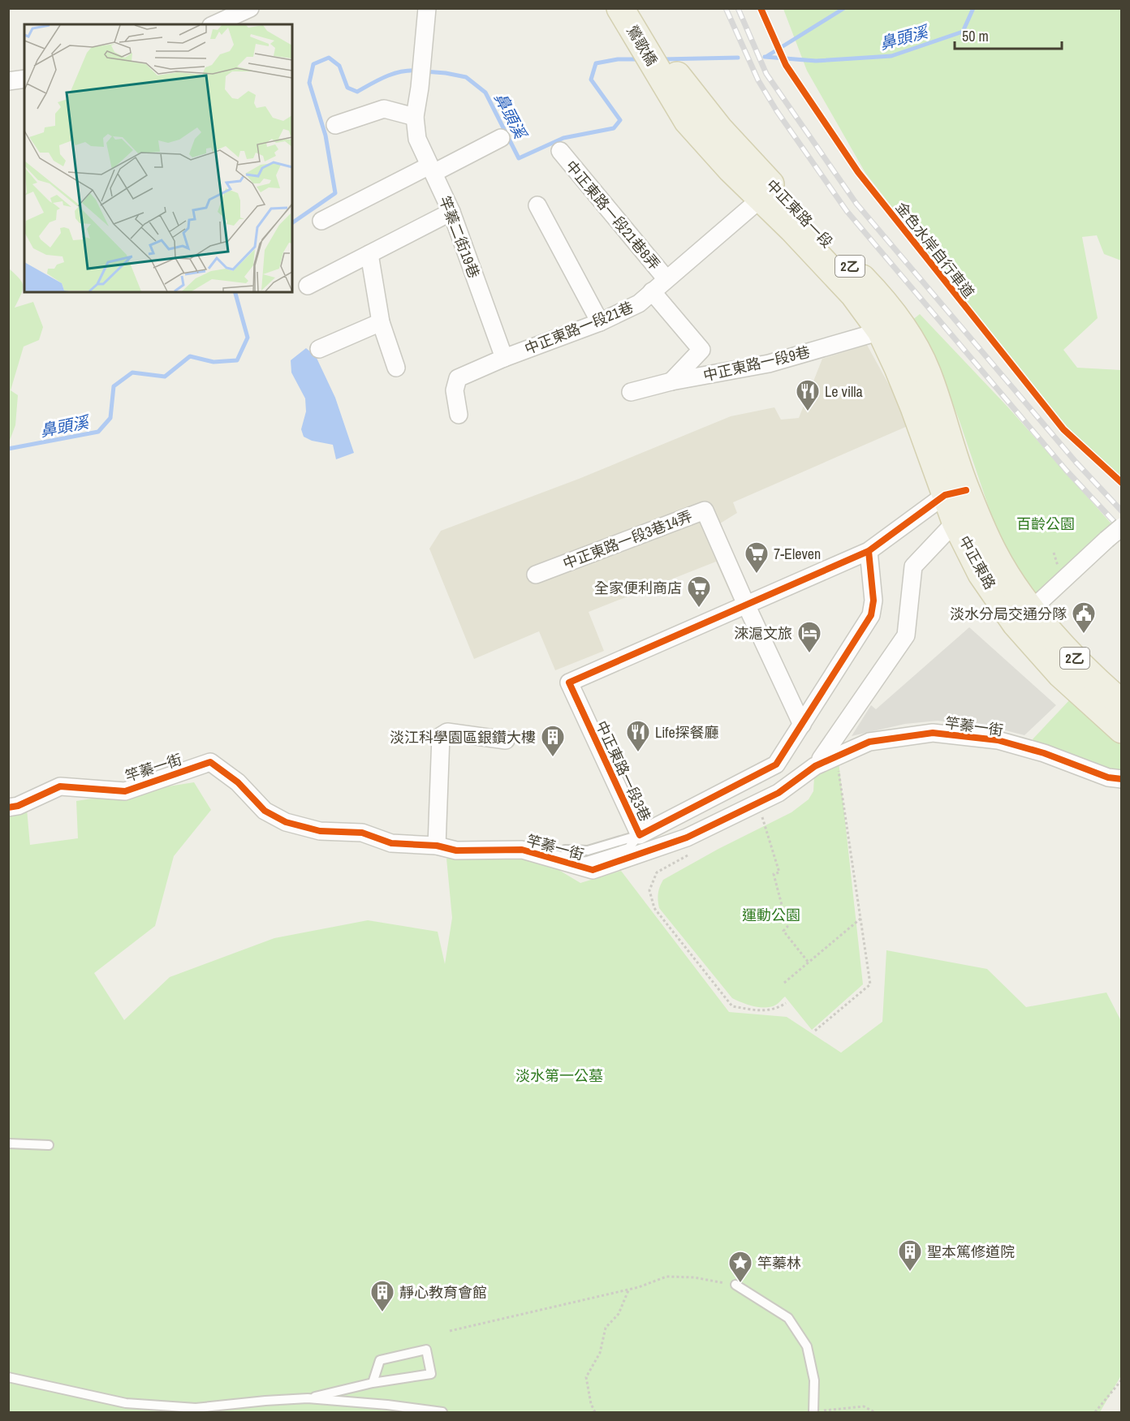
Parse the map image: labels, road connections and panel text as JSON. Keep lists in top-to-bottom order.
{
  "streets": {
    "main road": [
      "鶯歌橋",
      "中正東路一段",
      "2乙",
      "中正東路"
    ],
    "street": [
      "中正東路一段21巷8弄",
      "竿蓁二街19巷",
      "中正東路一段21巷",
      "中正東路一段9巷",
      "中正東路一段3巷14弄",
      "竿蓁一街",
      "中正東路一段3巷"
    ],
    "cycle path": ["金色水岸自行車道"]
  },
  "crossings": [
    ["鶯歌橋", "中正東路一段"],
    ["中正東路一段", "中正東路一段21巷"],
    ["中正東路一段", "中正東路一段9巷"],
    ["中正東路一段", "中正東路"],
    ["中正東路一段", "中正東路一段3巷"],
    ["中正東路一段21巷8弄", "中正東路一段21巷"],
    ["竿蓁二街19巷", "中正東路一段21巷"],
    ["中正東路一段3巷14弄", "中正東路一段3巷"],
    ["中正東路", "中正東路一段3巷"]
  ],
  "water": ["鼻頭溪"],
  "parks": ["百齡公園", "運動公園", "淡水第一公墓"],
  "places": {
    "restaurant": ["Le villa", "Life探餐廳"],
    "supermarket": ["7-Eleven", "全家便利商店"],
    "public building": ["淡水分局交通分隊"],
    "hotel": ["淶滬文旅"],
    "building": ["淡江科學園區銀鑽大樓", "聖本篤修道院", "靜心教育會館"],
    "place": ["竿蓁林"]
  },
  "scale_bar": "50 m"
}
